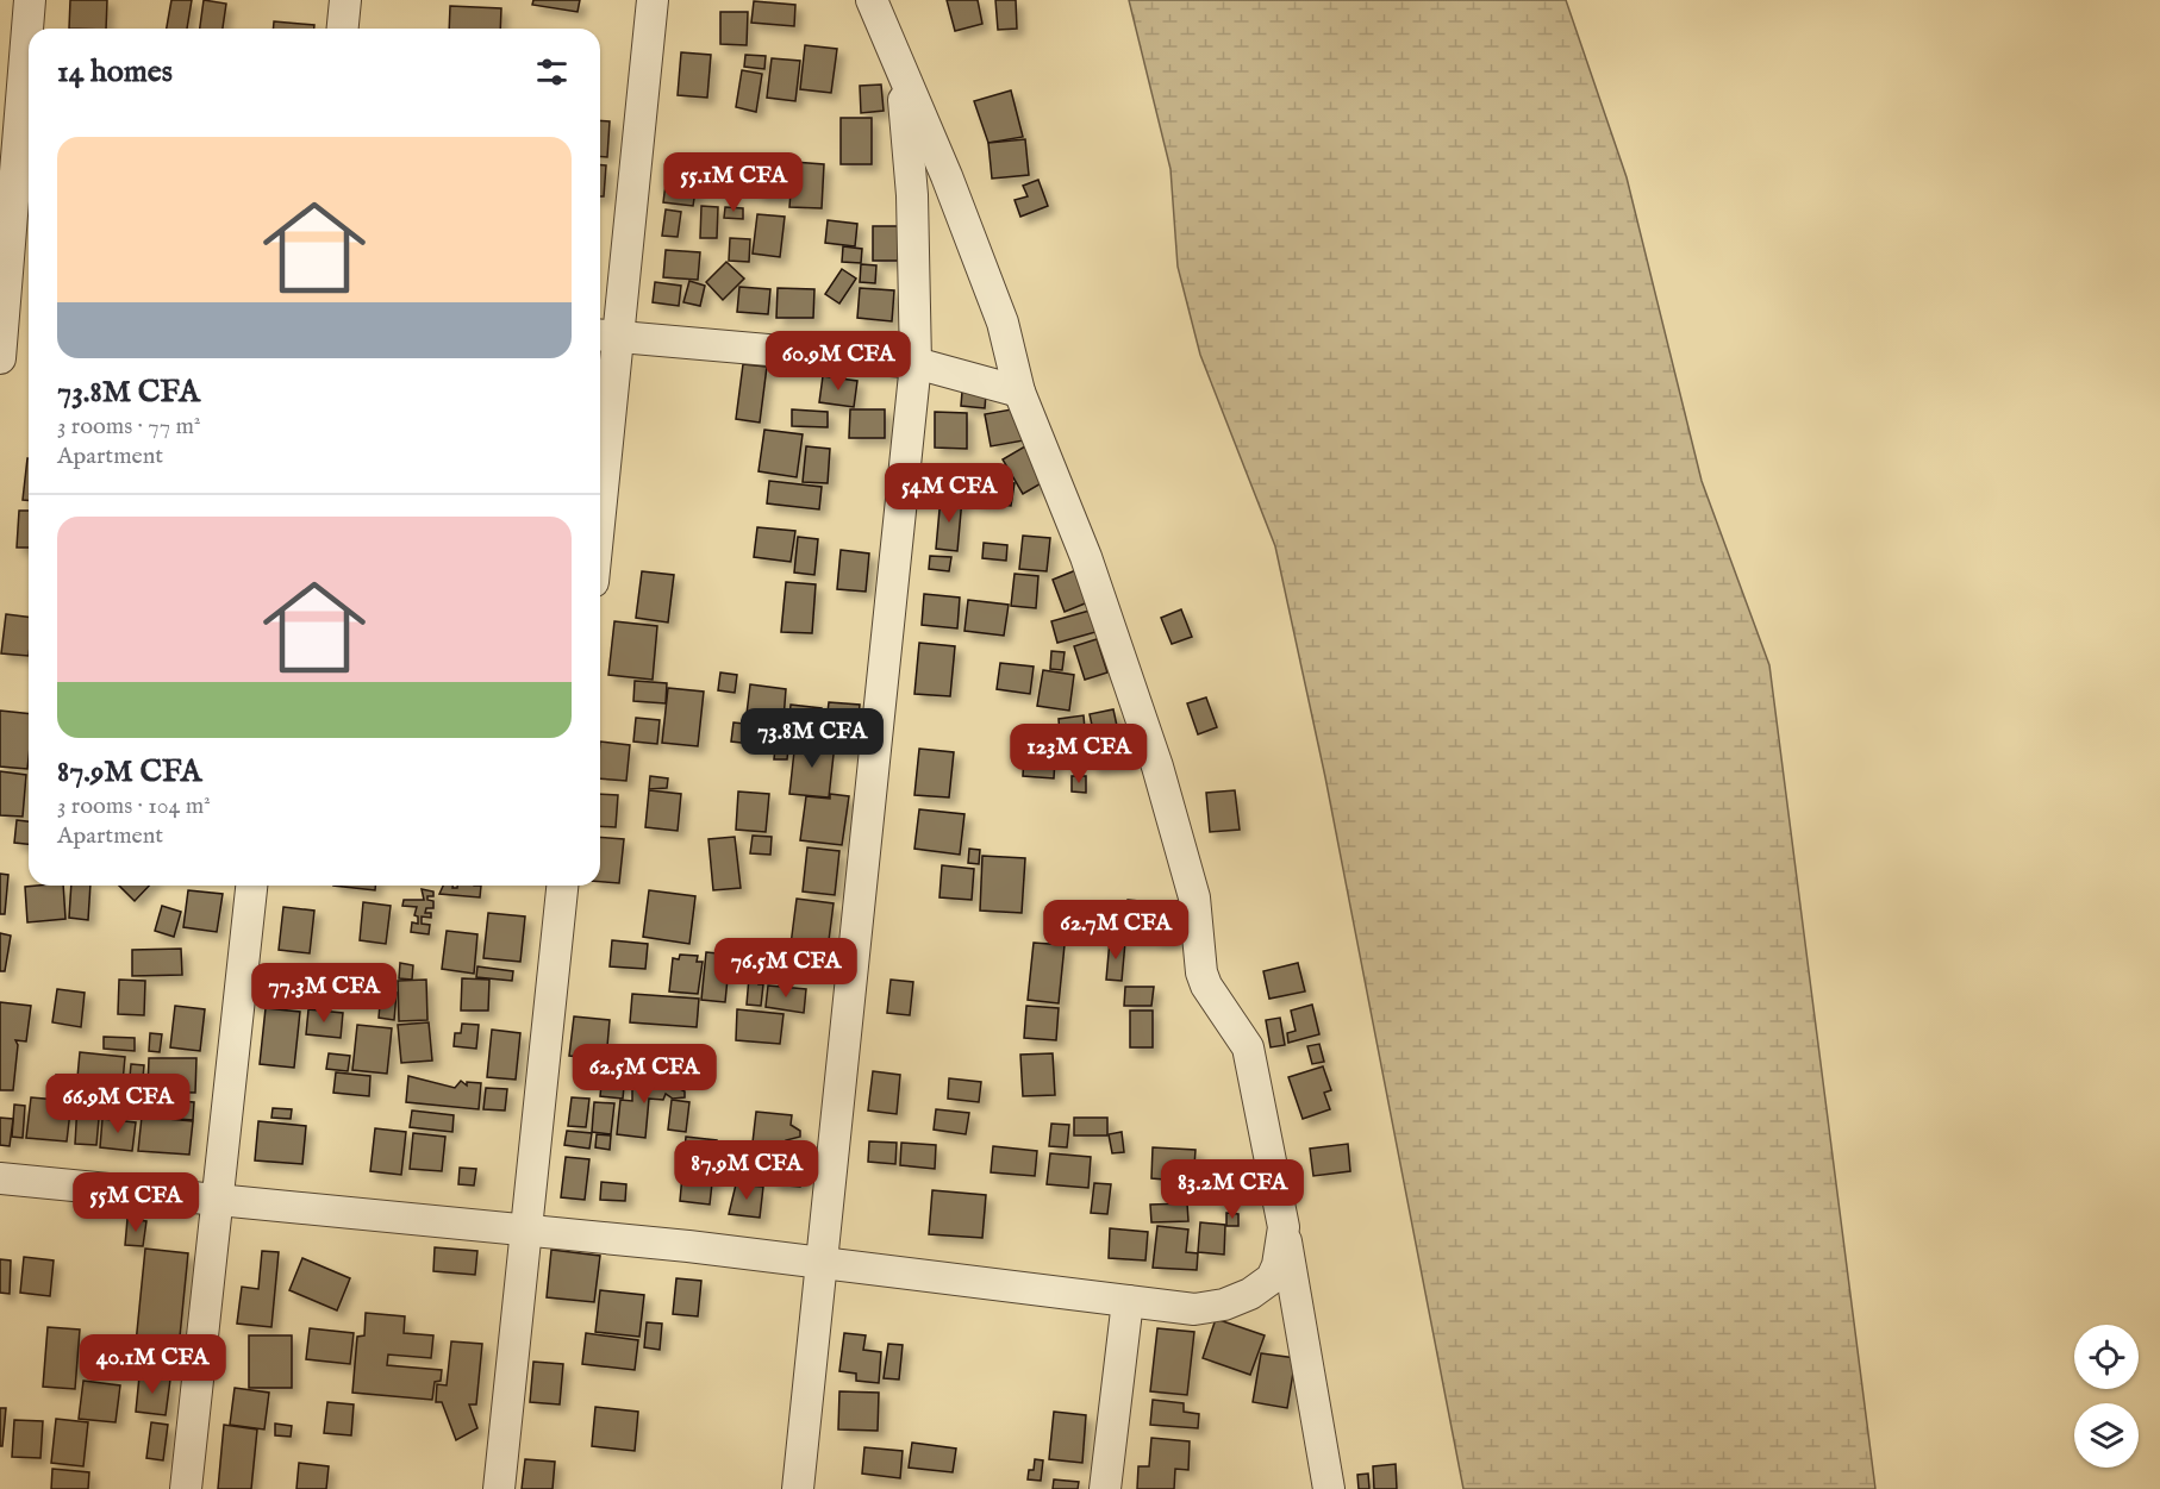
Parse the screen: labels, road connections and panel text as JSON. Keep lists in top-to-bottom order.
{
  "page": {
    "heading": "14 homes",
    "list": [
      {
        "name": "73.8M CFA",
        "note": "3 rooms · 77 m² · Apartment"
      },
      {
        "name": "87.9M CFA",
        "note": "3 rooms · 104 m² · Apartment"
      }
    ],
    "price": [
      "55.1M CFA",
      "60.9M CFA",
      "54M CFA",
      "73.8M CFA",
      "123M CFA",
      "62.7M CFA",
      "76.5M CFA",
      "77.3M CFA",
      "62.5M CFA",
      "66.9M CFA",
      "87.9M CFA",
      "83.2M CFA",
      "55M CFA",
      "40.1M CFA"
    ]
  }
}
